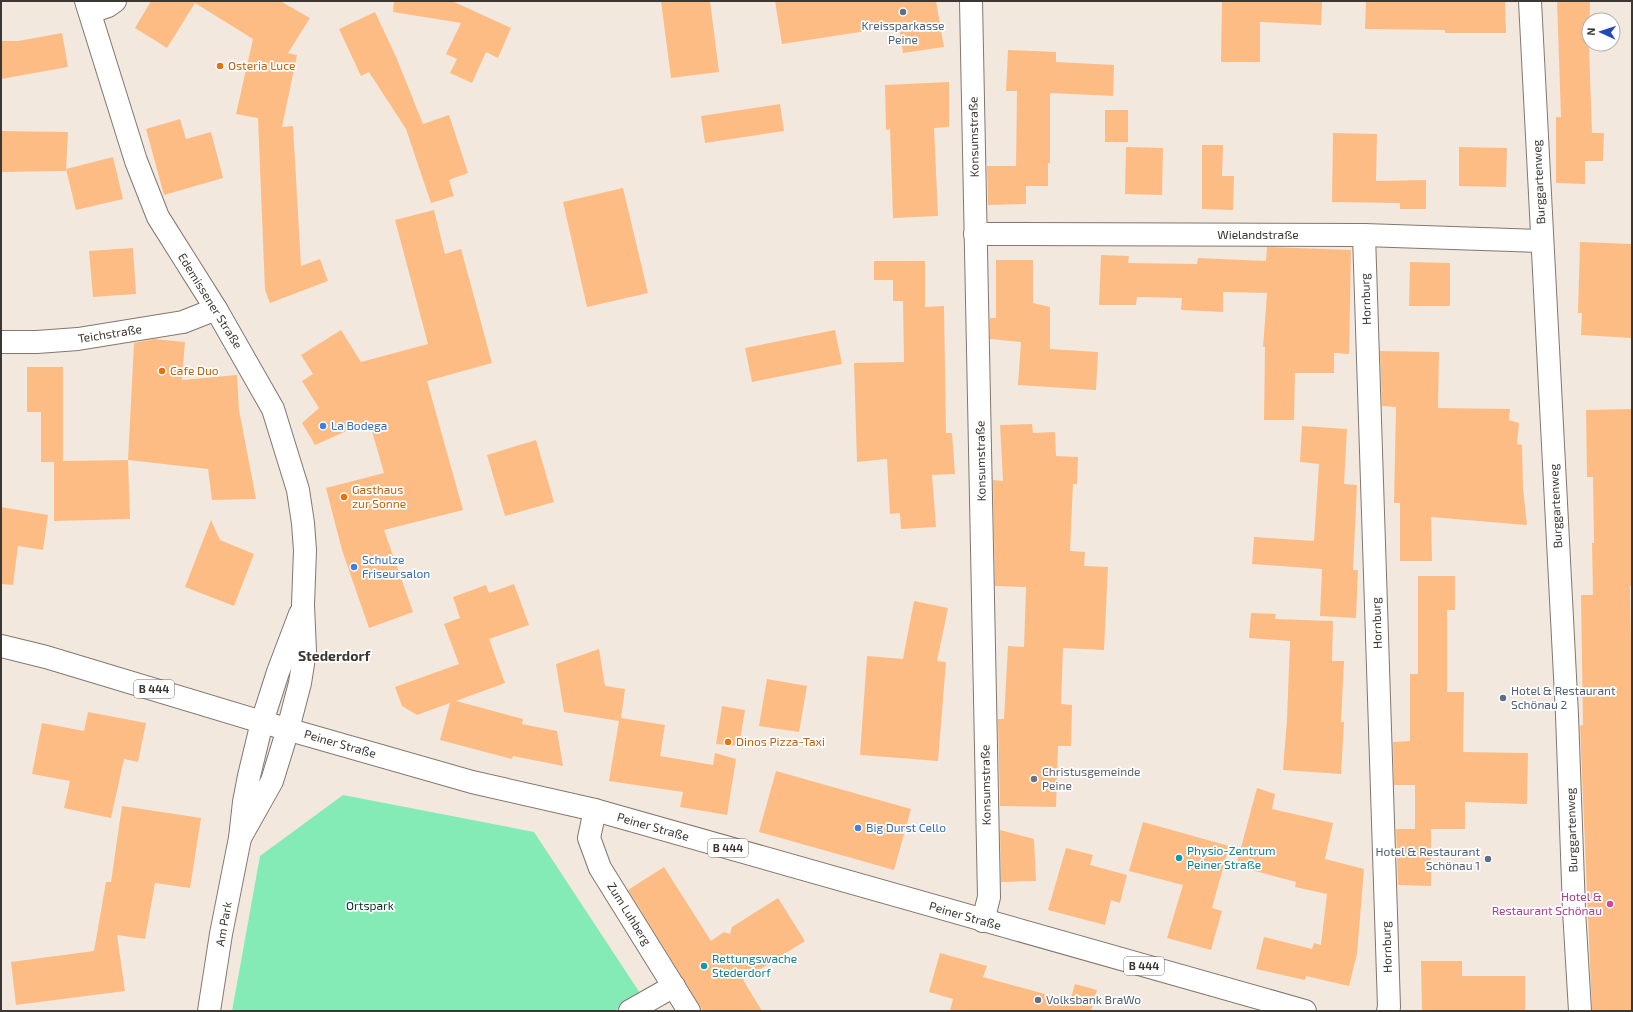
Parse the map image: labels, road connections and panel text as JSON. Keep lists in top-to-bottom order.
{
  "streets": {
    "street": [
      "Konsumstraße",
      "Burggartenweg",
      "Wielandstraße",
      "Hornburg",
      "Edemissener Straße",
      "Teichstraße",
      "B 444",
      "Peiner Straße",
      "Zum Luhberg",
      "Am Park"
    ]
  },
  "crossings": [
    ["Konsumstraße", "Wielandstraße"],
    ["Konsumstraße", "Peiner Straße"],
    ["Burggartenweg", "Wielandstraße"],
    ["Wielandstraße", "Hornburg"],
    ["Edemissener Straße", "Teichstraße"],
    ["Edemissener Straße", "Peiner Straße"],
    ["Edemissener Straße", "Am Park"],
    ["Peiner Straße", "Zum Luhberg"],
    ["Peiner Straße", "Am Park"]
  ],
  "districts": ["Stederdorf"],
  "parks": ["Ortspark"],
  "places": [
    "Kreissparkasse Peine",
    "Osteria Luce",
    "Cafe Duo",
    "La Bodega",
    "Gasthaus zur Sonne",
    "Schulze Friseursalon",
    "Hotel & Restaurant Schönau 2",
    "Dinos Pizza-Taxi",
    "Christusgemeinde Peine",
    "Big Durst Cello",
    "Physio-Zentrum Peiner Straße",
    "Hotel & Restaurant Schönau 1",
    "Hotel & Restaurant Schönau",
    "Rettungswache Stederdorf",
    "Volksbank BraWo"
  ],
  "north": "left"
}
